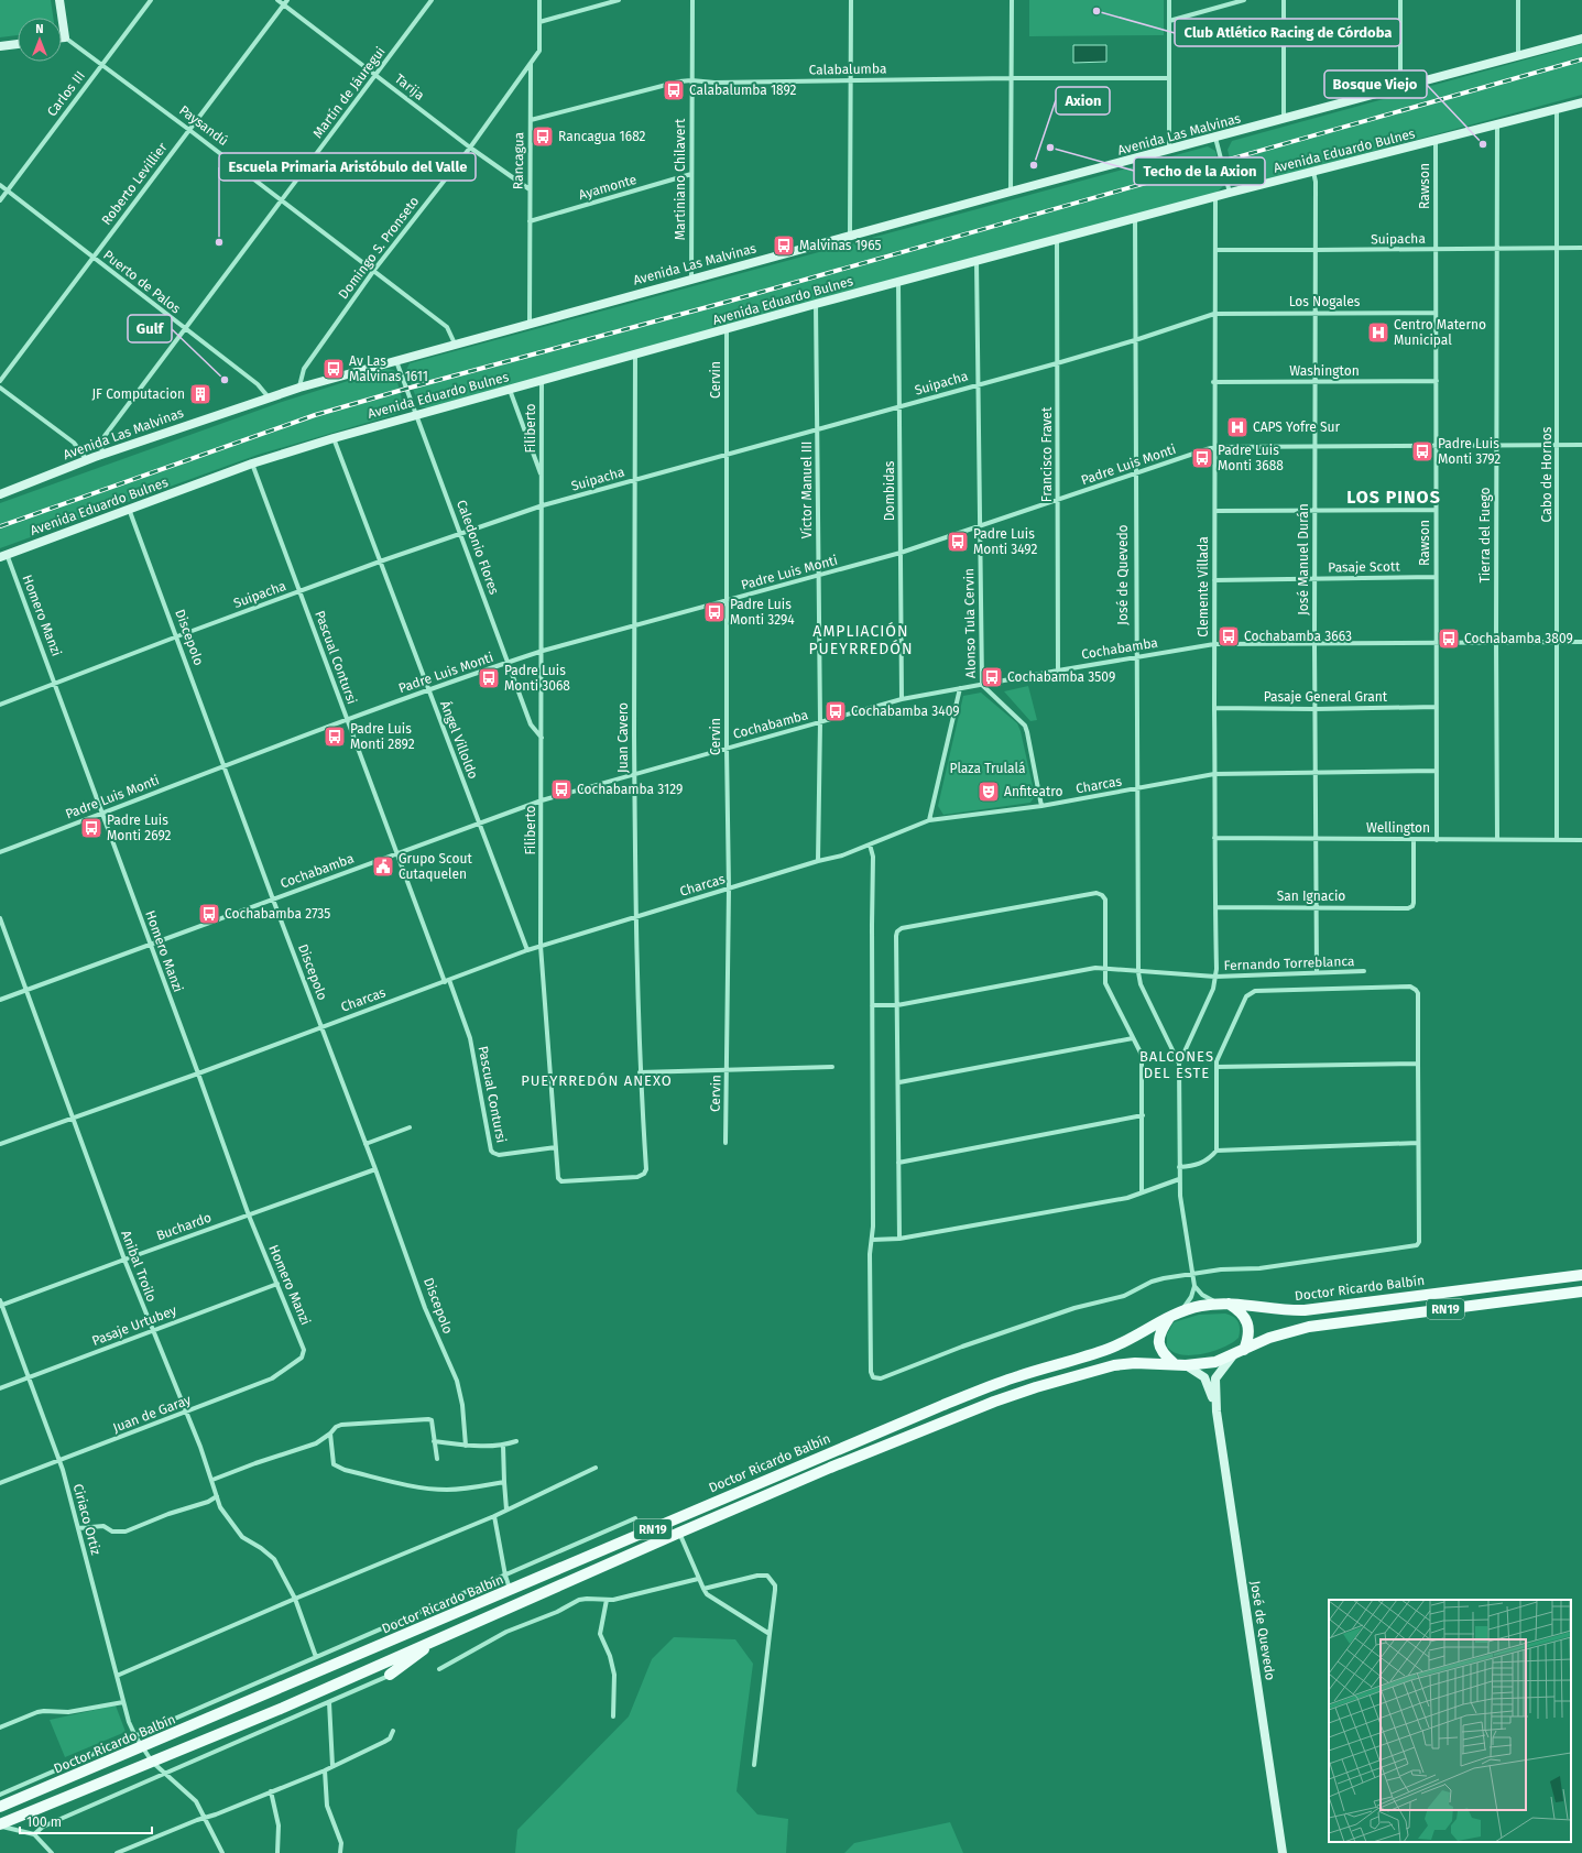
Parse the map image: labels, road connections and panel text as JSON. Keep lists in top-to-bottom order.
{
  "streets": {
    "main road": [
      "Avenida Las Malvinas",
      "Avenida Eduardo Bulnes",
      "José de Quevedo",
      "Doctor Ricardo Balbín",
      "RN19"
    ],
    "street": [
      "Calabalumba",
      "Tarija",
      "Martín de Jáuregui",
      "Carlos III",
      "Paysandú",
      "Rancagua",
      "Martiniano Chilavert",
      "Roberto Levillier",
      "Rawson",
      "Ayamonte",
      "Suipacha",
      "Domingo S. Pronseto",
      "Puerto de Palos",
      "Los Nogales",
      "Washington",
      "Cervin",
      "Filiberto",
      "Francisco Fravet",
      "Padre Luis Monti",
      "Cabo de Hornos",
      "Víctor Manuel III",
      "Dombidas",
      "Tierra del Fuego",
      "Caledonio Flores",
      "José Manuel Durán",
      "Pasaje Scott",
      "Clemente Villada",
      "Homero Manzi",
      "Alonso Tula Cervin",
      "Discepolo",
      "Cochabamba",
      "Pascual Contursi",
      "Pasaje General Grant",
      "Juan Cavero",
      "Ángel Villoldo",
      "Charcas",
      "Wellington",
      "San Ignacio",
      "Fernando Torreblanca",
      "Buchardo",
      "Anibal Troilo",
      "Pasaje Urtubey",
      "Juan de Garay",
      "Ciriaco Ortiz"
    ]
  },
  "crossings": [
    ["Calabalumba", "Rancagua"],
    ["Calabalumba", "Martiniano Chilavert"],
    ["Tarija", "Martín de Jáuregui"],
    ["Tarija", "Rancagua"],
    ["Tarija", "Roberto Levillier"],
    ["Tarija", "Domingo S. Pronseto"],
    ["Martín de Jáuregui", "Paysandú"],
    ["Martín de Jáuregui", "Avenida Las Malvinas"],
    ["Martín de Jáuregui", "Puerto de Palos"],
    ["Carlos III", "Paysandú"],
    ["Carlos III", "Puerto de Palos"],
    ["Paysandú", "Avenida Las Malvinas"],
    ["Paysandú", "Roberto Levillier"],
    ["Paysandú", "Domingo S. Pronseto"],
    ["Avenida Las Malvinas", "Rancagua"],
    ["Avenida Las Malvinas", "Martiniano Chilavert"],
    ["Avenida Las Malvinas", "Domingo S. Pronseto"],
    ["Avenida Las Malvinas", "Puerto de Palos"],
    ["Avenida Las Malvinas", "Caledonio Flores"],
    ["Avenida Eduardo Bulnes", "Rawson"],
    ["Avenida Eduardo Bulnes", "Cervin"],
    ["Avenida Eduardo Bulnes", "Filiberto"],
    ["Avenida Eduardo Bulnes", "Francisco Fravet"],
    ["Avenida Eduardo Bulnes", "Cabo de Hornos"],
    ["Avenida Eduardo Bulnes", "Víctor Manuel III"],
    ["Avenida Eduardo Bulnes", "Dombidas"],
    ["Avenida Eduardo Bulnes", "Tierra del Fuego"],
    ["Avenida Eduardo Bulnes", "Caledonio Flores"],
    ["Avenida Eduardo Bulnes", "José Manuel Durán"],
    ["Avenida Eduardo Bulnes", "José de Quevedo"],
    ["Avenida Eduardo Bulnes", "Clemente Villada"],
    ["Avenida Eduardo Bulnes", "Homero Manzi"],
    ["Avenida Eduardo Bulnes", "Alonso Tula Cervin"],
    ["Avenida Eduardo Bulnes", "Discepolo"],
    ["Avenida Eduardo Bulnes", "Pascual Contursi"],
    ["Avenida Eduardo Bulnes", "Juan Cavero"],
    ["Avenida Eduardo Bulnes", "Ángel Villoldo"],
    ["Rancagua", "Ayamonte"],
    ["Rancagua", "Domingo S. Pronseto"],
    ["Martiniano Chilavert", "Ayamonte"],
    ["Roberto Levillier", "Puerto de Palos"],
    ["Rawson", "Suipacha"],
    ["Rawson", "Los Nogales"],
    ["Rawson", "Washington"],
    ["Rawson", "Padre Luis Monti"],
    ["Rawson", "Pasaje Scott"],
    ["Rawson", "Cochabamba"],
    ["Rawson", "Pasaje General Grant"],
    ["Rawson", "Charcas"],
    ["Rawson", "Wellington"],
    ["Suipacha", "Los Nogales"],
    ["Suipacha", "Cervin"],
    ["Suipacha", "Filiberto"],
    ["Suipacha", "Francisco Fravet"],
    ["Suipacha", "Cabo de Hornos"],
    ["Suipacha", "Víctor Manuel III"],
    ["Suipacha", "Dombidas"],
    ["Suipacha", "Tierra del Fuego"],
    ["Suipacha", "Caledonio Flores"],
    ["Suipacha", "José Manuel Durán"],
    ["Suipacha", "José de Quevedo"],
    ["Suipacha", "Clemente Villada"],
    ["Suipacha", "Homero Manzi"],
    ["Suipacha", "Alonso Tula Cervin"],
    ["Suipacha", "Discepolo"],
    ["Suipacha", "Pascual Contursi"],
    ["Suipacha", "Juan Cavero"],
    ["Suipacha", "Ángel Villoldo"],
    ["Los Nogales", "José Manuel Durán"],
    ["Los Nogales", "Clemente Villada"],
    ["Washington", "José Manuel Durán"],
    ["Washington", "Clemente Villada"],
    ["Cervin", "Padre Luis Monti"],
    ["Cervin", "Cochabamba"],
    ["Cervin", "Charcas"],
    ["Filiberto", "Padre Luis Monti"],
    ["Filiberto", "Caledonio Flores"],
    ["Filiberto", "Cochabamba"],
    ["Filiberto", "Pascual Contursi"],
    ["Filiberto", "Juan Cavero"],
    ["Filiberto", "Charcas"],
    ["Francisco Fravet", "Padre Luis Monti"],
    ["Francisco Fravet", "Cochabamba"],
    ["Padre Luis Monti", "Cabo de Hornos"],
    ["Padre Luis Monti", "Víctor Manuel III"],
    ["Padre Luis Monti", "Dombidas"],
    ["Padre Luis Monti", "Tierra del Fuego"],
    ["Padre Luis Monti", "Caledonio Flores"],
    ["Padre Luis Monti", "José Manuel Durán"],
    ["Padre Luis Monti", "José de Quevedo"],
    ["Padre Luis Monti", "Clemente Villada"],
    ["Padre Luis Monti", "Homero Manzi"],
    ["Padre Luis Monti", "Alonso Tula Cervin"],
    ["Padre Luis Monti", "Discepolo"],
    ["Padre Luis Monti", "Pascual Contursi"],
    ["Padre Luis Monti", "Juan Cavero"],
    ["Padre Luis Monti", "Ángel Villoldo"],
    ["Cabo de Hornos", "Cochabamba"],
    ["Cabo de Hornos", "Wellington"],
    ["Víctor Manuel III", "Cochabamba"],
    ["Víctor Manuel III", "Charcas"],
    ["Dombidas", "Cochabamba"],
    ["Tierra del Fuego", "Cochabamba"],
    ["Tierra del Fuego", "Wellington"],
    ["José Manuel Durán", "Pasaje Scott"],
    ["José Manuel Durán", "Cochabamba"],
    ["José Manuel Durán", "Pasaje General Grant"],
    ["José Manuel Durán", "Charcas"],
    ["José Manuel Durán", "Wellington"],
    ["José Manuel Durán", "San Ignacio"],
    ["José Manuel Durán", "Fernando Torreblanca"],
    ["Pasaje Scott", "Clemente Villada"],
    ["José de Quevedo", "Clemente Villada"],
    ["José de Quevedo", "Cochabamba"],
    ["José de Quevedo", "Charcas"],
    ["José de Quevedo", "Fernando Torreblanca"],
    ["Clemente Villada", "Cochabamba"],
    ["Clemente Villada", "Pasaje General Grant"],
    ["Clemente Villada", "Charcas"],
    ["Clemente Villada", "Wellington"],
    ["Clemente Villada", "San Ignacio"],
    ["Clemente Villada", "Fernando Torreblanca"],
    ["Homero Manzi", "Cochabamba"],
    ["Homero Manzi", "Charcas"],
    ["Homero Manzi", "Buchardo"],
    ["Homero Manzi", "Pasaje Urtubey"],
    ["Homero Manzi", "Juan de Garay"],
    ["Alonso Tula Cervin", "Cochabamba"],
    ["Alonso Tula Cervin", "Charcas"],
    ["Discepolo", "Cochabamba"],
    ["Discepolo", "Charcas"],
    ["Discepolo", "Buchardo"],
    ["Cochabamba", "Pascual Contursi"],
    ["Cochabamba", "Juan Cavero"],
    ["Cochabamba", "Ángel Villoldo"],
    ["Cochabamba", "Anibal Troilo"],
    ["Pascual Contursi", "Charcas"],
    ["Juan Cavero", "Charcas"],
    ["Ángel Villoldo", "Charcas"],
    ["Charcas", "Anibal Troilo"],
    ["Wellington", "San Ignacio"],
    ["Buchardo", "Anibal Troilo"],
    ["Buchardo", "Ciriaco Ortiz"],
    ["Anibal Troilo", "Pasaje Urtubey"],
    ["Anibal Troilo", "Juan de Garay"],
    ["Doctor Ricardo Balbín", "RN19"],
    ["Doctor Ricardo Balbín", "Ciriaco Ortiz"],
    ["RN19", "Ciriaco Ortiz"],
    ["Pasaje Urtubey", "Ciriaco Ortiz"],
    ["Juan de Garay", "Ciriaco Ortiz"]
  ],
  "districts": [
    "LOS PINOS",
    "AMPLIACIÓN PUEYRREDÓN",
    "BALCONES DEL ESTE",
    "PUEYRREDÓN ANEXO"
  ],
  "parks": ["Plaza Trulalá"],
  "places": {
    "other": [
      "Club Atlético Racing de Córdoba",
      "Bosque Viejo",
      "Techo de la Axion",
      "Axion",
      "Escuela Primaria Aristóbulo del Valle",
      "Gulf"
    ],
    "bus stop": [
      "Calabalumba 1892",
      "Rancagua 1682",
      "Malvinas 1965",
      "Av Las Malvinas 1611",
      "Padre Luis Monti 3792",
      "Padre Luis Monti 3688",
      "Padre Luis Monti 3492",
      "Padre Luis Monti 3294",
      "Cochabamba 3663",
      "Cochabamba 3809",
      "Cochabamba 3509",
      "Padre Luis Monti 3068",
      "Cochabamba 3409",
      "Padre Luis Monti 2892",
      "Cochabamba 3129",
      "Padre Luis Monti 2692",
      "Cochabamba 2735"
    ],
    "hospital": ["Centro Materno Municipal", "CAPS Yofre Sur"],
    "building": ["JF Computacion"],
    "theatre": ["Anfiteatro"],
    "public building": ["Grupo Scout Cutaquelen"]
  },
  "scale_bar": "100 m",
  "north": "top"
}
